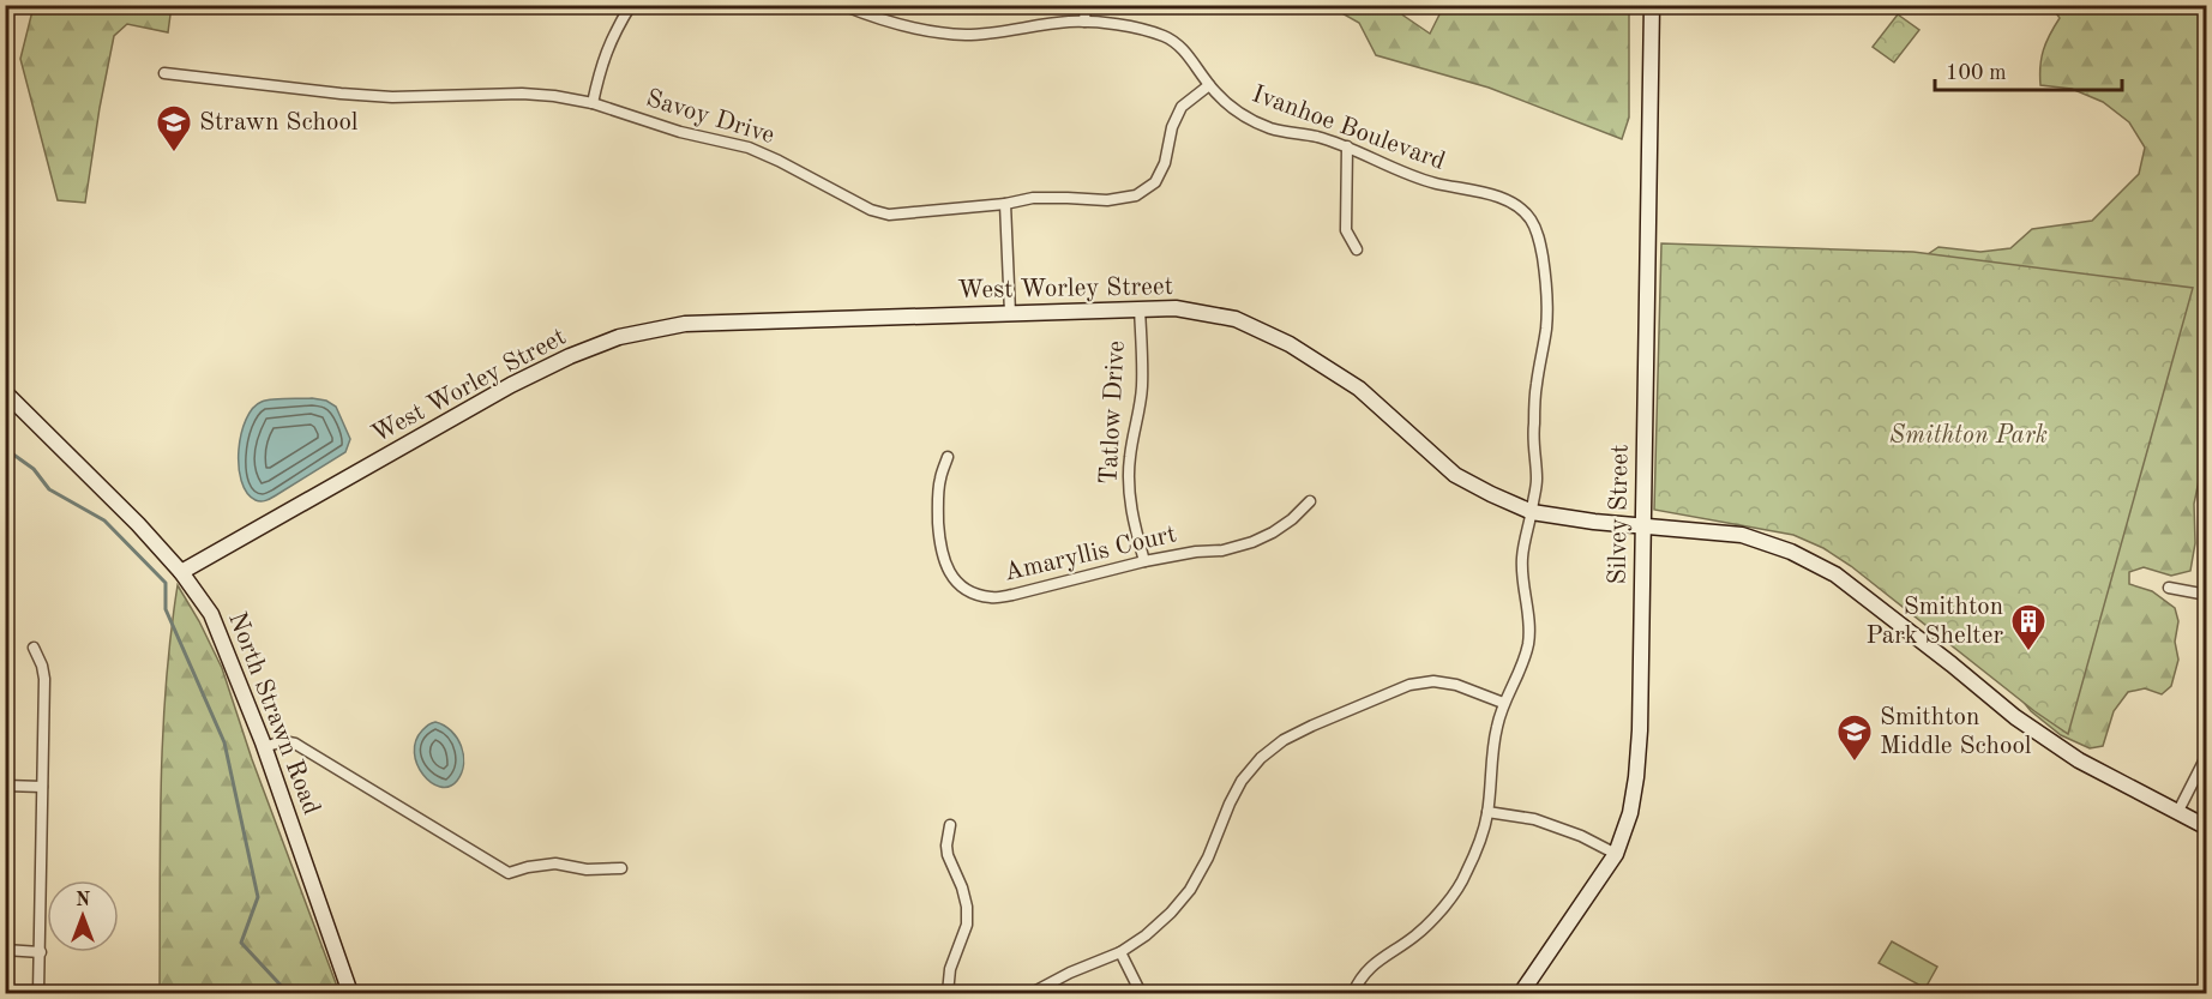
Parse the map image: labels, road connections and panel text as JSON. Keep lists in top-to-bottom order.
{
  "streets": {
    "street": [
      "Savoy Drive",
      "Ivanhoe Boulevard",
      "West Worley Street",
      "Tatlow Drive",
      "Silvey Street",
      "Amaryllis Court",
      "North Strawn Road"
    ]
  },
  "crossings": [
    ["Savoy Drive", "Ivanhoe Boulevard"],
    ["Ivanhoe Boulevard", "West Worley Street"],
    ["West Worley Street", "Tatlow Drive"],
    ["West Worley Street", "Silvey Street"],
    ["West Worley Street", "North Strawn Road"],
    ["Tatlow Drive", "Amaryllis Court"]
  ],
  "parks": ["Smithton Park"],
  "places": {
    "school or university": ["Strawn School", "Smithton Middle School"],
    "building": ["Smithton Park Shelter"]
  },
  "scale_bar": "100 m",
  "north": "top"
}
